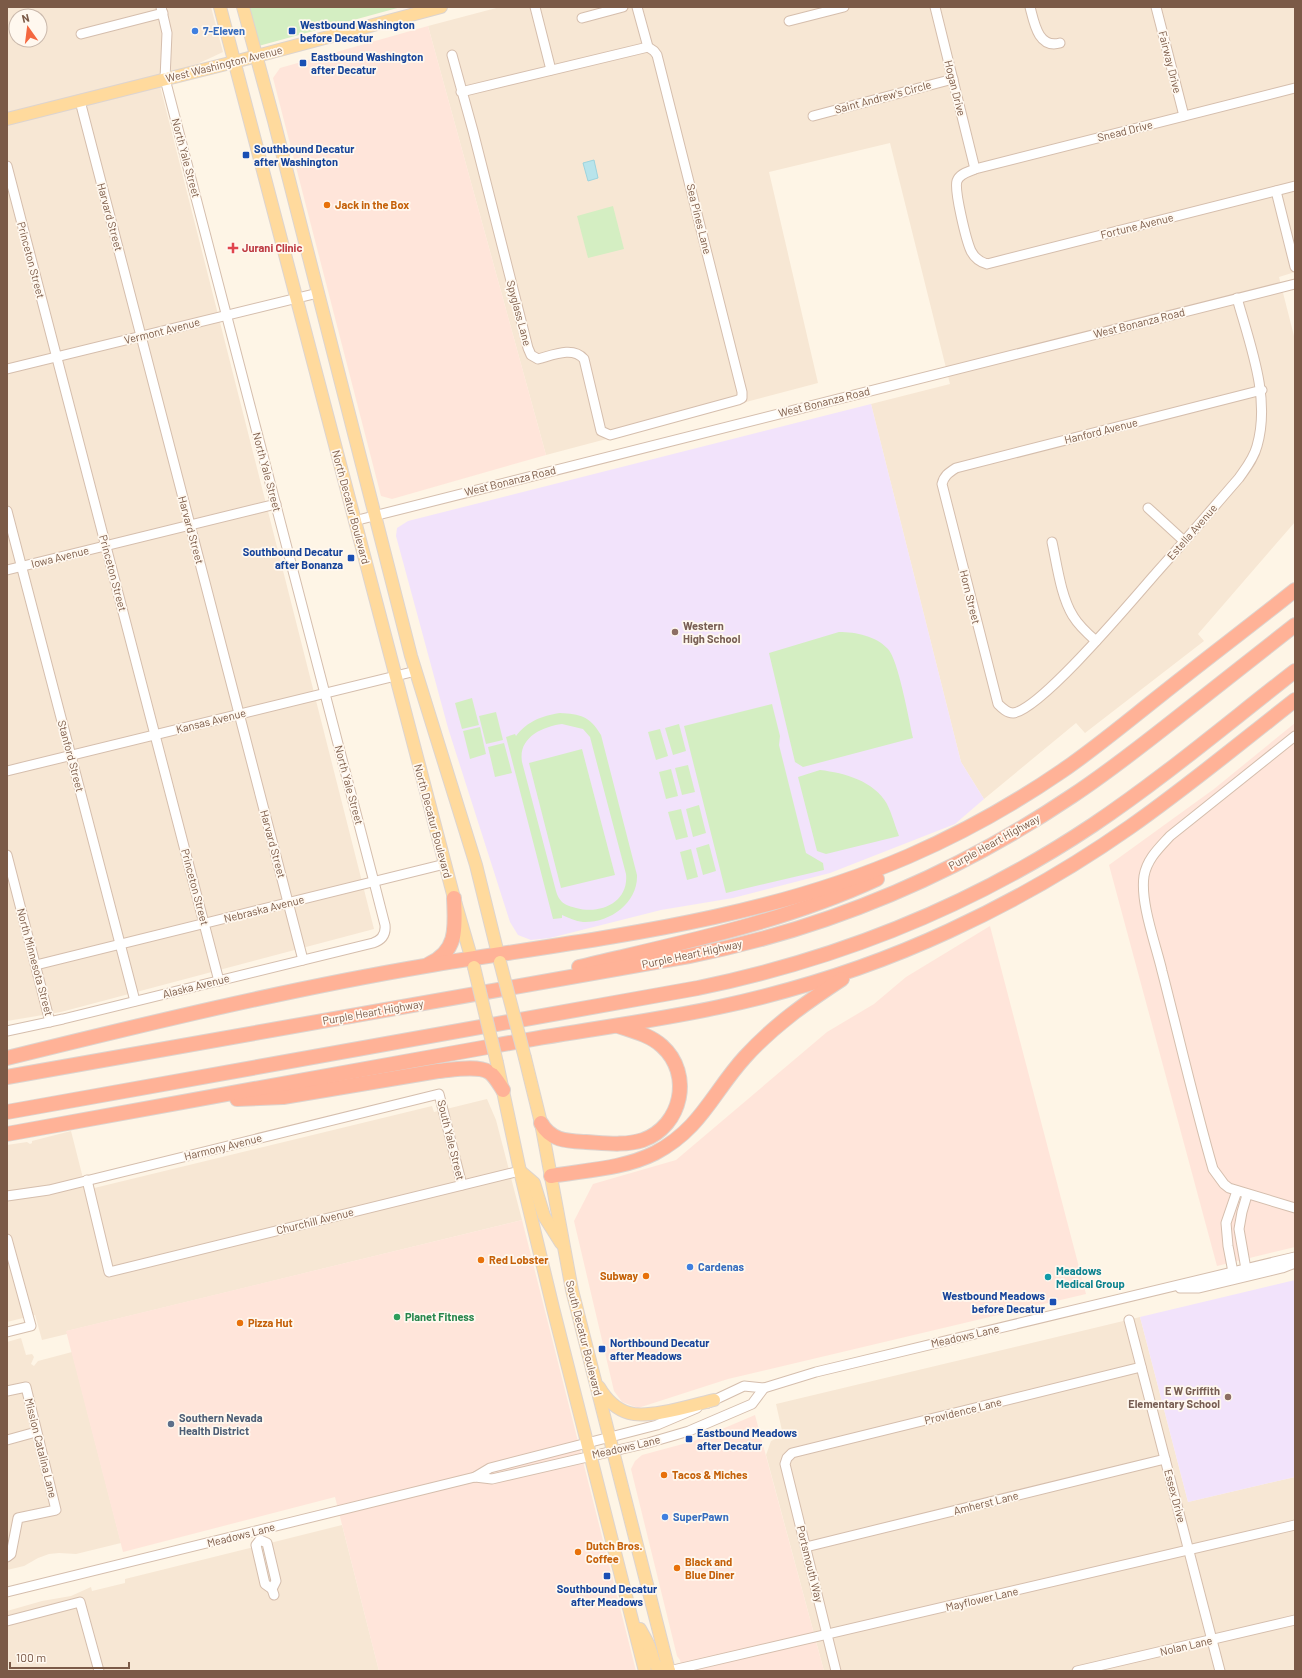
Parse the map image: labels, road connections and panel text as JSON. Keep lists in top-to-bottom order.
{
  "streets": {
    "highway": ["Purple Heart Highway"],
    "main road": ["West Washington Avenue", "North Decatur Boulevard", "South Decatur Boulevard"],
    "street": [
      "Fairway Drive",
      "Hogan Drive",
      "Saint Andrew's Circle",
      "Snead Drive",
      "North Yale Street",
      "Harvard Street",
      "Sea Pines Lane",
      "Fortune Avenue",
      "Princeton Street",
      "Spyglass Lane",
      "West Bonanza Road",
      "Vermont Avenue",
      "Hanford Avenue",
      "Estella Avenue",
      "Iowa Avenue",
      "Horn Street",
      "Kansas Avenue",
      "Stanford Street",
      "Nebraska Avenue",
      "North Minnesota Street",
      "Alaska Avenue",
      "South Yale Street",
      "Harmony Avenue",
      "Churchill Avenue",
      "Meadows Lane",
      "Providence Lane",
      "Mission Catalina Lane",
      "Essex Drive",
      "Amherst Lane",
      "Portsmouth Way",
      "Mayflower Lane",
      "Nolan Lane"
    ]
  },
  "crossings": [
    ["Fairway Drive", "Snead Drive"],
    ["West Washington Avenue", "North Yale Street"],
    ["West Washington Avenue", "Harvard Street"],
    ["West Washington Avenue", "North Decatur Boulevard"],
    ["Hogan Drive", "Saint Andrew's Circle"],
    ["Hogan Drive", "Snead Drive"],
    ["Snead Drive", "Fortune Avenue"],
    ["North Yale Street", "Vermont Avenue"],
    ["North Yale Street", "Iowa Avenue"],
    ["North Yale Street", "Kansas Avenue"],
    ["North Yale Street", "Nebraska Avenue"],
    ["North Yale Street", "Alaska Avenue"],
    ["Harvard Street", "Vermont Avenue"],
    ["Harvard Street", "Iowa Avenue"],
    ["Harvard Street", "Kansas Avenue"],
    ["Harvard Street", "Nebraska Avenue"],
    ["Harvard Street", "Alaska Avenue"],
    ["Sea Pines Lane", "Spyglass Lane"],
    ["Princeton Street", "Vermont Avenue"],
    ["Princeton Street", "Iowa Avenue"],
    ["Princeton Street", "Kansas Avenue"],
    ["Princeton Street", "Nebraska Avenue"],
    ["Princeton Street", "Alaska Avenue"],
    ["West Bonanza Road", "North Decatur Boulevard"],
    ["West Bonanza Road", "Estella Avenue"],
    ["Vermont Avenue", "North Decatur Boulevard"],
    ["Hanford Avenue", "Estella Avenue"],
    ["Hanford Avenue", "Horn Street"],
    ["North Decatur Boulevard", "Kansas Avenue"],
    ["North Decatur Boulevard", "Nebraska Avenue"],
    ["North Decatur Boulevard", "South Decatur Boulevard"],
    ["Estella Avenue", "Horn Street"],
    ["Iowa Avenue", "Stanford Street"],
    ["Kansas Avenue", "Stanford Street"],
    ["Stanford Street", "Nebraska Avenue"],
    ["Stanford Street", "Alaska Avenue"],
    ["Nebraska Avenue", "North Minnesota Street"],
    ["North Minnesota Street", "Alaska Avenue"],
    ["South Yale Street", "Harmony Avenue"],
    ["South Yale Street", "Churchill Avenue"],
    ["Harmony Avenue", "Churchill Avenue"],
    ["Churchill Avenue", "South Decatur Boulevard"],
    ["Meadows Lane", "South Decatur Boulevard"],
    ["South Decatur Boulevard", "Mayflower Lane"],
    ["Providence Lane", "Essex Drive"],
    ["Providence Lane", "Portsmouth Way"],
    ["Essex Drive", "Amherst Lane"],
    ["Essex Drive", "Mayflower Lane"],
    ["Essex Drive", "Nolan Lane"],
    ["Amherst Lane", "Portsmouth Way"],
    ["Portsmouth Way", "Mayflower Lane"]
  ],
  "places": {
    "other": [
      "7-Eleven",
      "Jack in the Box",
      "Western High School",
      "Red Lobster",
      "Cardenas",
      "Subway",
      "Meadows Medical Group",
      "Planet Fitness",
      "Pizza Hut",
      "E W Griffith Elementary School",
      "Southern Nevada Health District",
      "Tacos & Miches",
      "SuperPawn",
      "Dutch Bros. Coffee",
      "Black and Blue Diner"
    ],
    "transit": [
      "Westbound Washington before Decatur",
      "Eastbound Washington after Decatur",
      "Southbound Decatur after Washington",
      "Southbound Decatur after Bonanza",
      "Westbound Meadows before Decatur",
      "Northbound Decatur after Meadows",
      "Eastbound Meadows after Decatur",
      "Southbound Decatur after Meadows"
    ],
    "health": ["Jurani Clinic"]
  },
  "scale_bar": "100 m",
  "north": "top"
}
